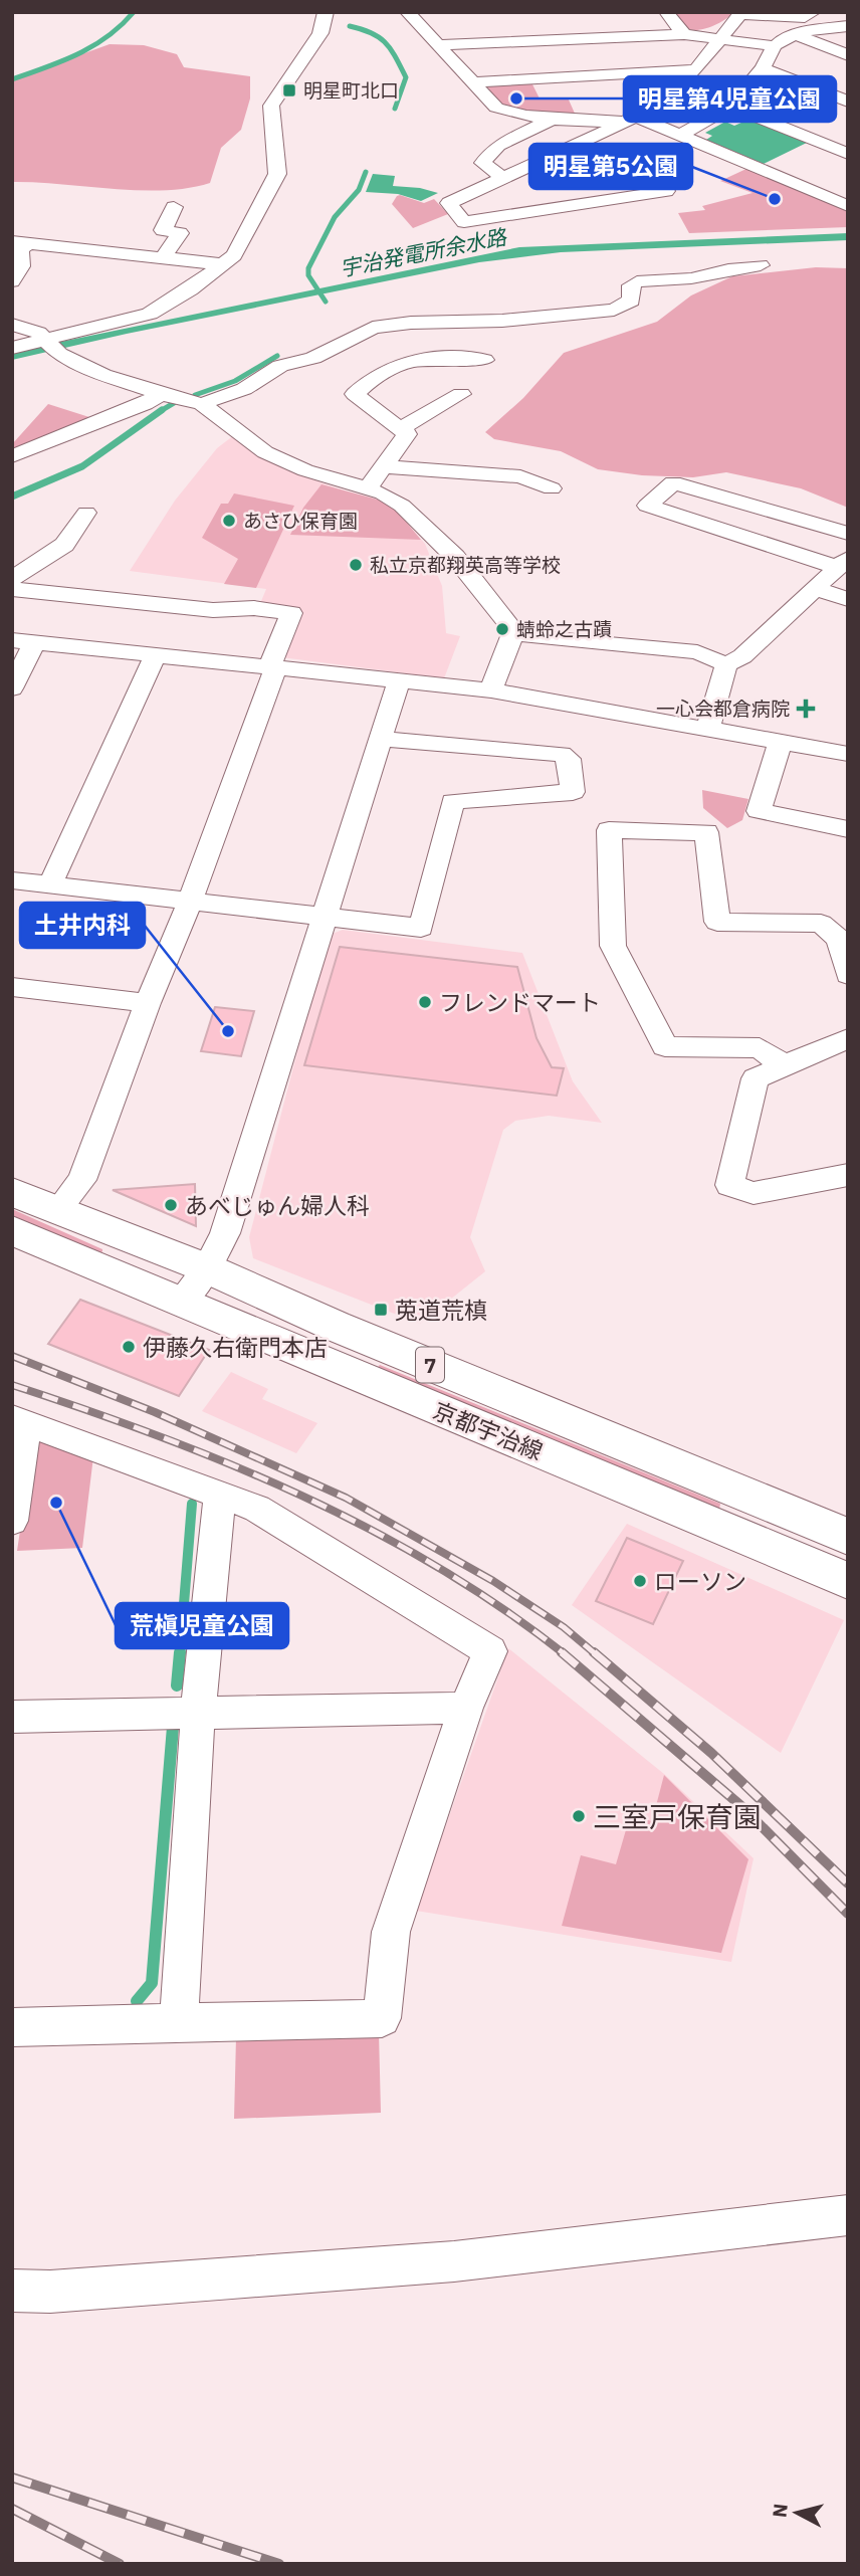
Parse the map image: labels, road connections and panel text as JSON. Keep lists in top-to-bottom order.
{
  "streets": {
    "main road": ["7", "京都宇治線"]
  },
  "water": ["宇治発電所余水路"],
  "places": {
    "transit": ["明星町北口", "莵道荒槙"],
    "other": [
      "明星第4児童公園",
      "明星第5公園",
      "あさひ保育園",
      "私立京都翔英高等学校",
      "蜻蛉之古蹟",
      "フレンドマート",
      "土井内科",
      "あべじゅん婦人科",
      "伊藤久右衛門本店",
      "荒槇児童公園",
      "ローソン",
      "三室戸保育園"
    ],
    "health": ["一心会都倉病院"]
  },
  "north": "left"
}
